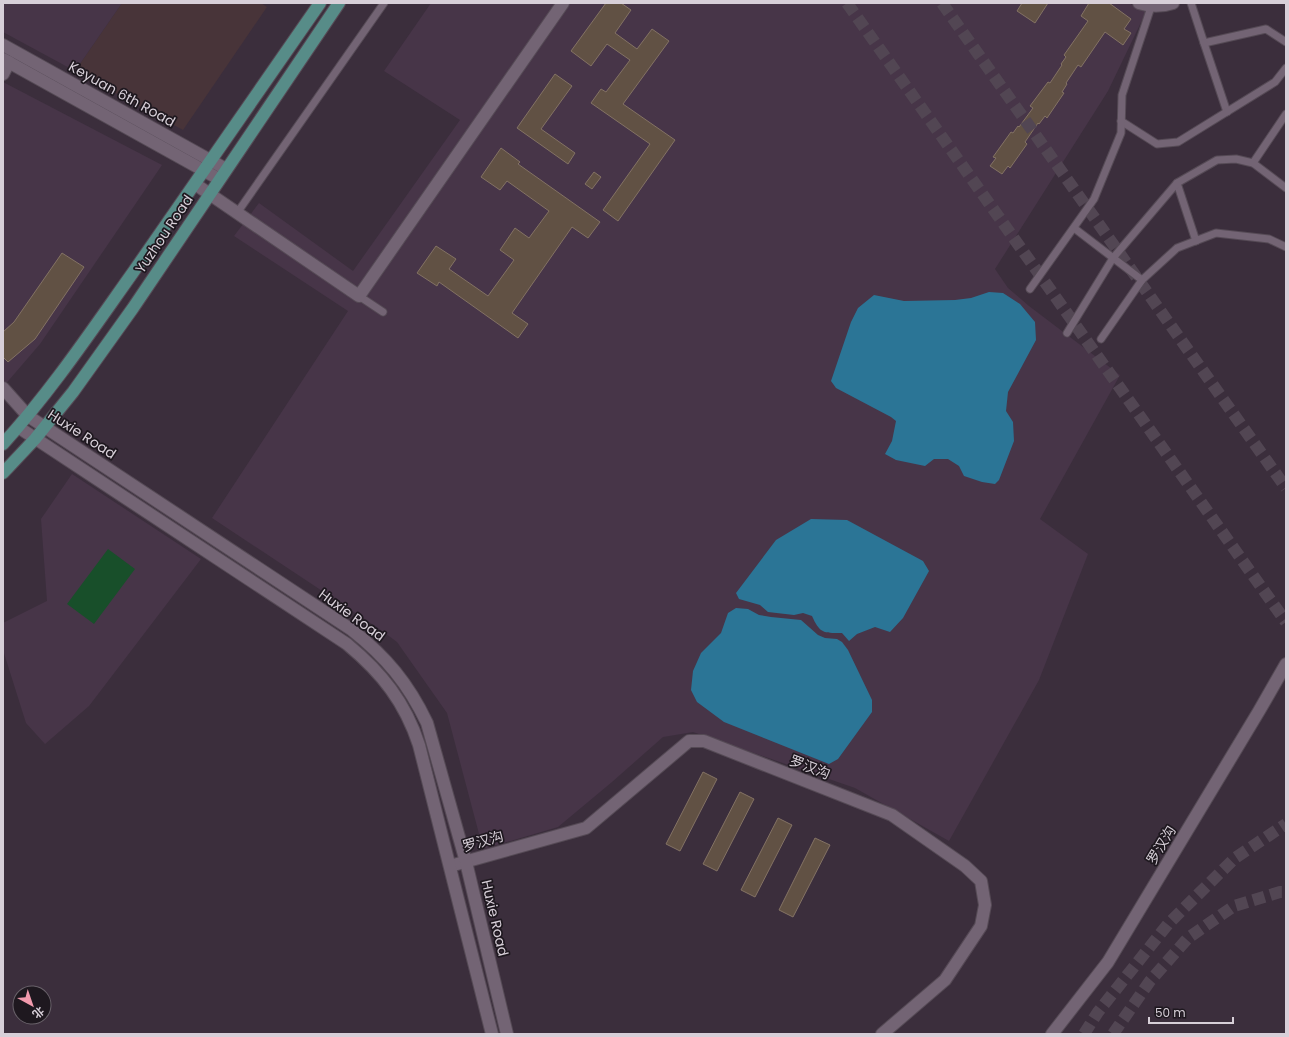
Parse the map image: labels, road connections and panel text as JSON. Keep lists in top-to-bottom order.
{
  "streets": {
    "main road": [
      "Keyuan 6th Road",
      "Yuzhou Road",
      "Huxie Road",
      "罗汉沟"
    ]
  },
  "crossings": [
    ["Keyuan 6th Road", "Yuzhou Road"],
    ["Yuzhou Road", "Huxie Road"],
    ["Huxie Road", "罗汉沟"]
  ],
  "scale_bar": "50 m",
  "north": "bottom right"
}
